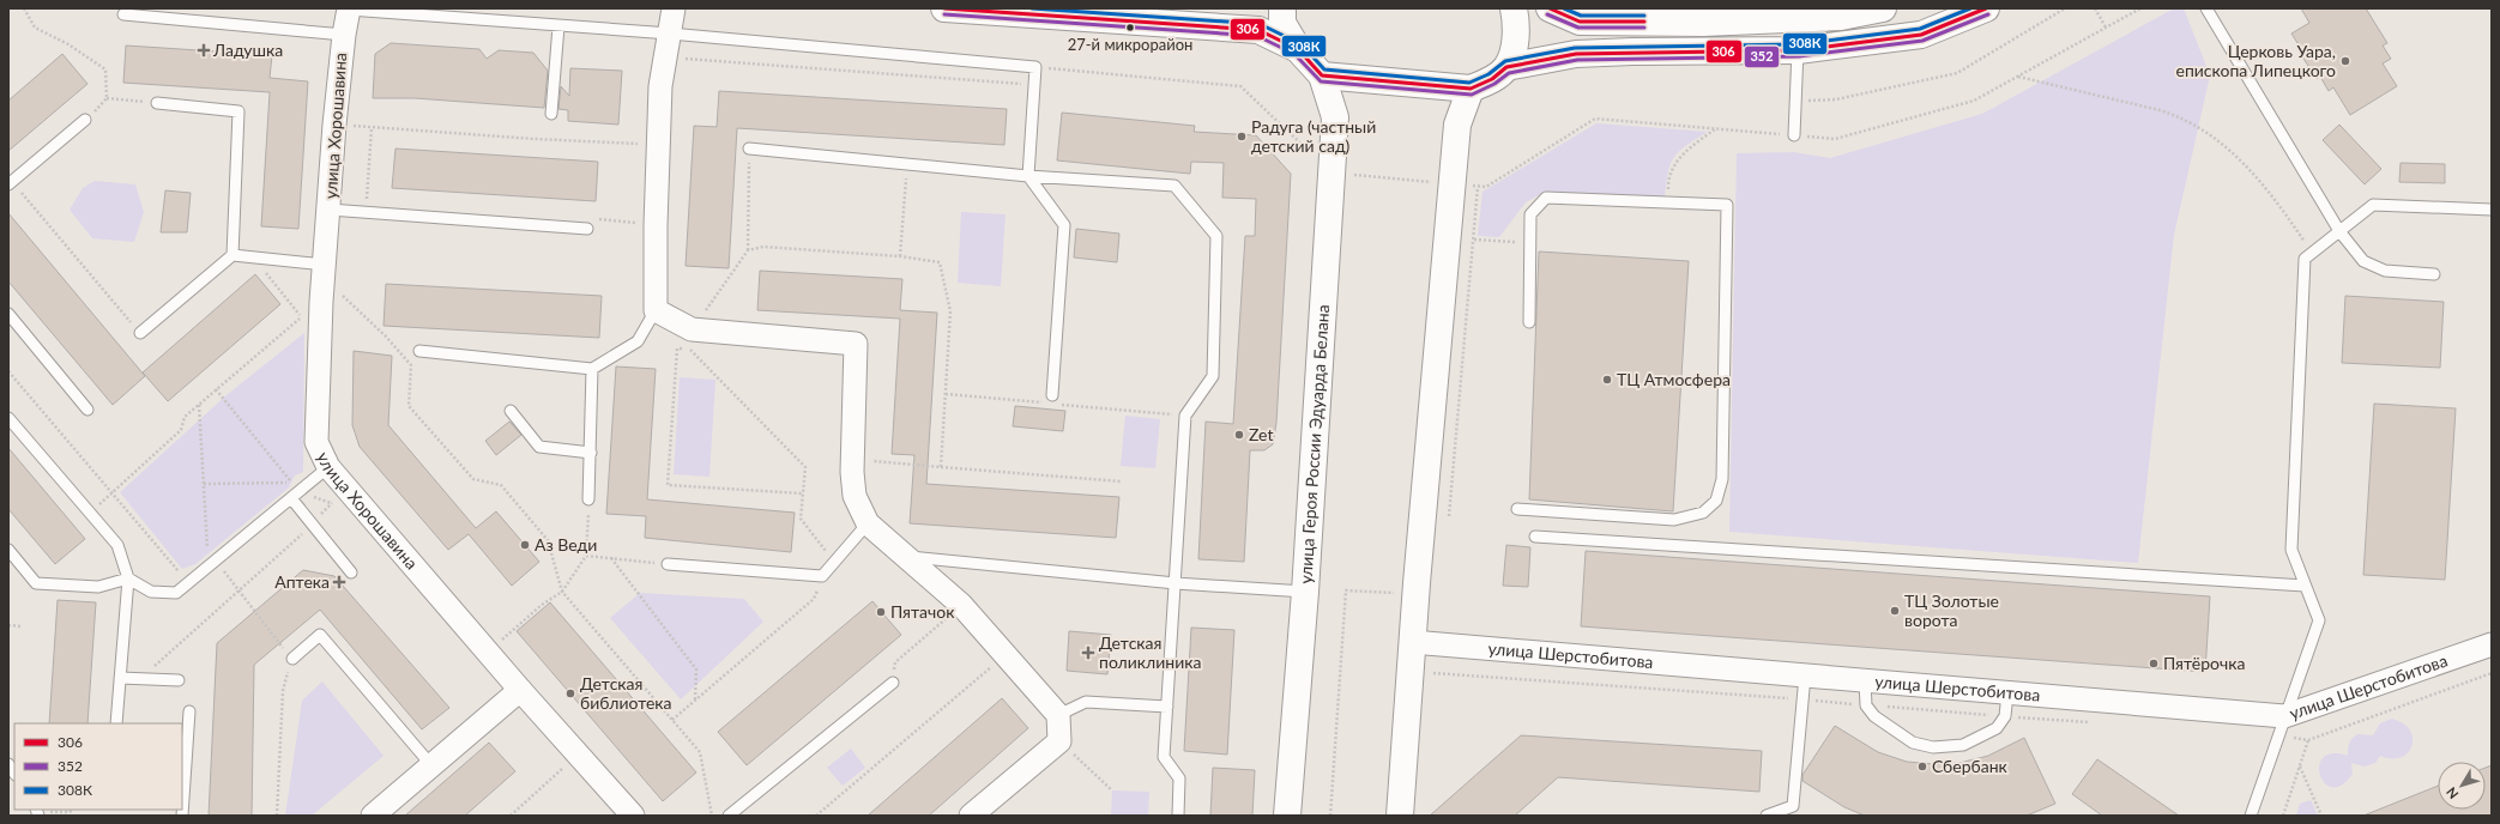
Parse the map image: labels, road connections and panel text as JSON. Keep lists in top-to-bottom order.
{
  "streets": {
    "main road": ["улица Героя России Эдуарда Белана"],
    "street": ["улица Хорошавина", "улица Шерстобитова"]
  },
  "places": {
    "other": [
      "27-й микрорайон",
      "Церковь Уара, епископа Липецкого",
      "Радуга (частный детский сад)",
      "ТЦ Атмосфера",
      "Zet",
      "Аз Веди",
      "ТЦ Золотые ворота",
      "Пятачок",
      "Пятёрочка",
      "Детская библиотека",
      "Сбербанк"
    ],
    "health": ["Ладушка", "Аптека", "Детская поликлиника"]
  },
  "lines": ["transit line 306", "transit line 308К", "transit line 352"],
  "legend": ["306", "352", "308К"],
  "north": "bottom left"
}
